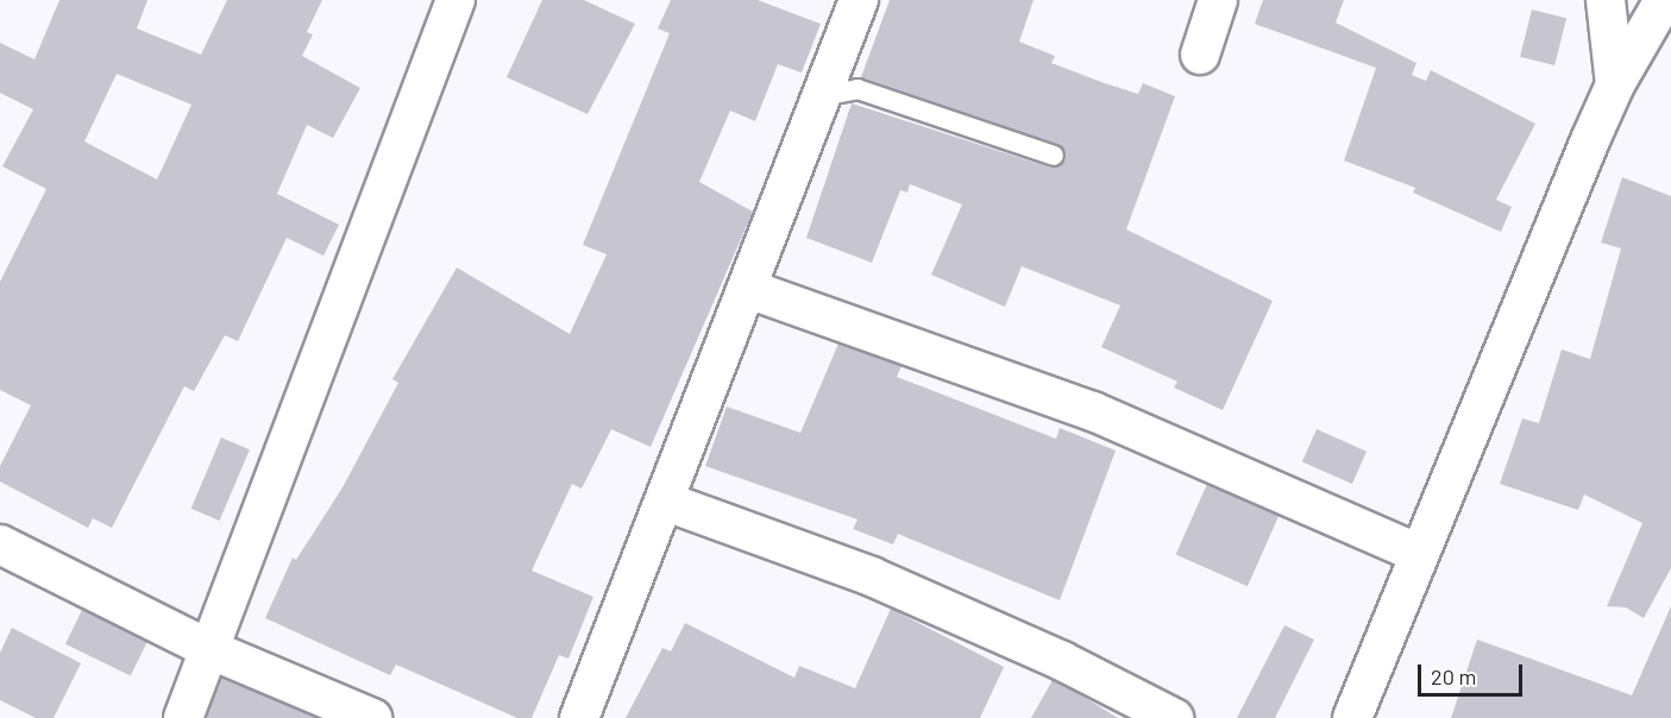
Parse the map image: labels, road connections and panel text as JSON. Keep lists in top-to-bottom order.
{
  "scale_bar": "20 m"
}
